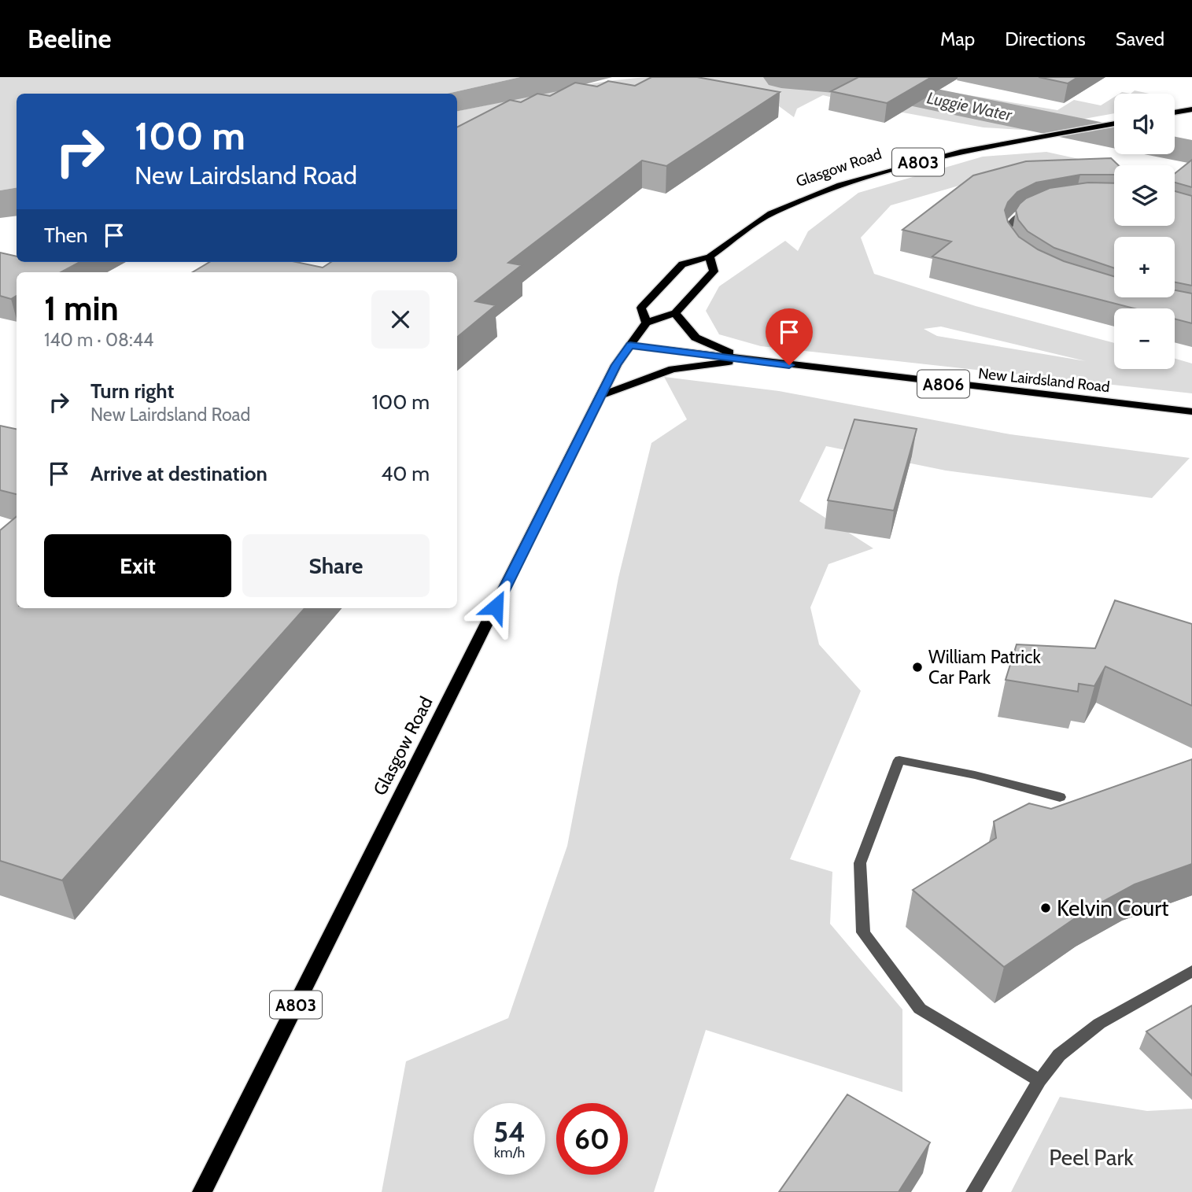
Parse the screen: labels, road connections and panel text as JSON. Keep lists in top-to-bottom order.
{
  "streets": {
    "main road": [
      "A803",
      "Glasgow Road",
      "New Lairdsland Road",
      "A806"
    ]
  },
  "crossings": [
    ["Glasgow Road", "New Lairdsland Road"]
  ],
  "water": ["Luggie Water"],
  "parks": ["Peel Park"],
  "places": ["William Patrick Car Park", "Kelvin Court"],
  "page": {
    "header": "Beeline",
    "nav": ["Map", "Directions", "Saved"],
    "map_buttons": ["+", "−"],
    "turn": ["100 m", "New Lairdsland Road"],
    "then": "Then",
    "heading": ["1 min", "140 m · 08:44"],
    "list": [
      {
        "name": "Turn right",
        "note": "New Lairdsland Road",
        "value": "100 m"
      },
      {
        "name": "Arrive at destination",
        "value": "40 m"
      }
    ],
    "buttons": ["Exit", "Share"],
    "speed": "54 km/h",
    "limit": "60"
  }
}
